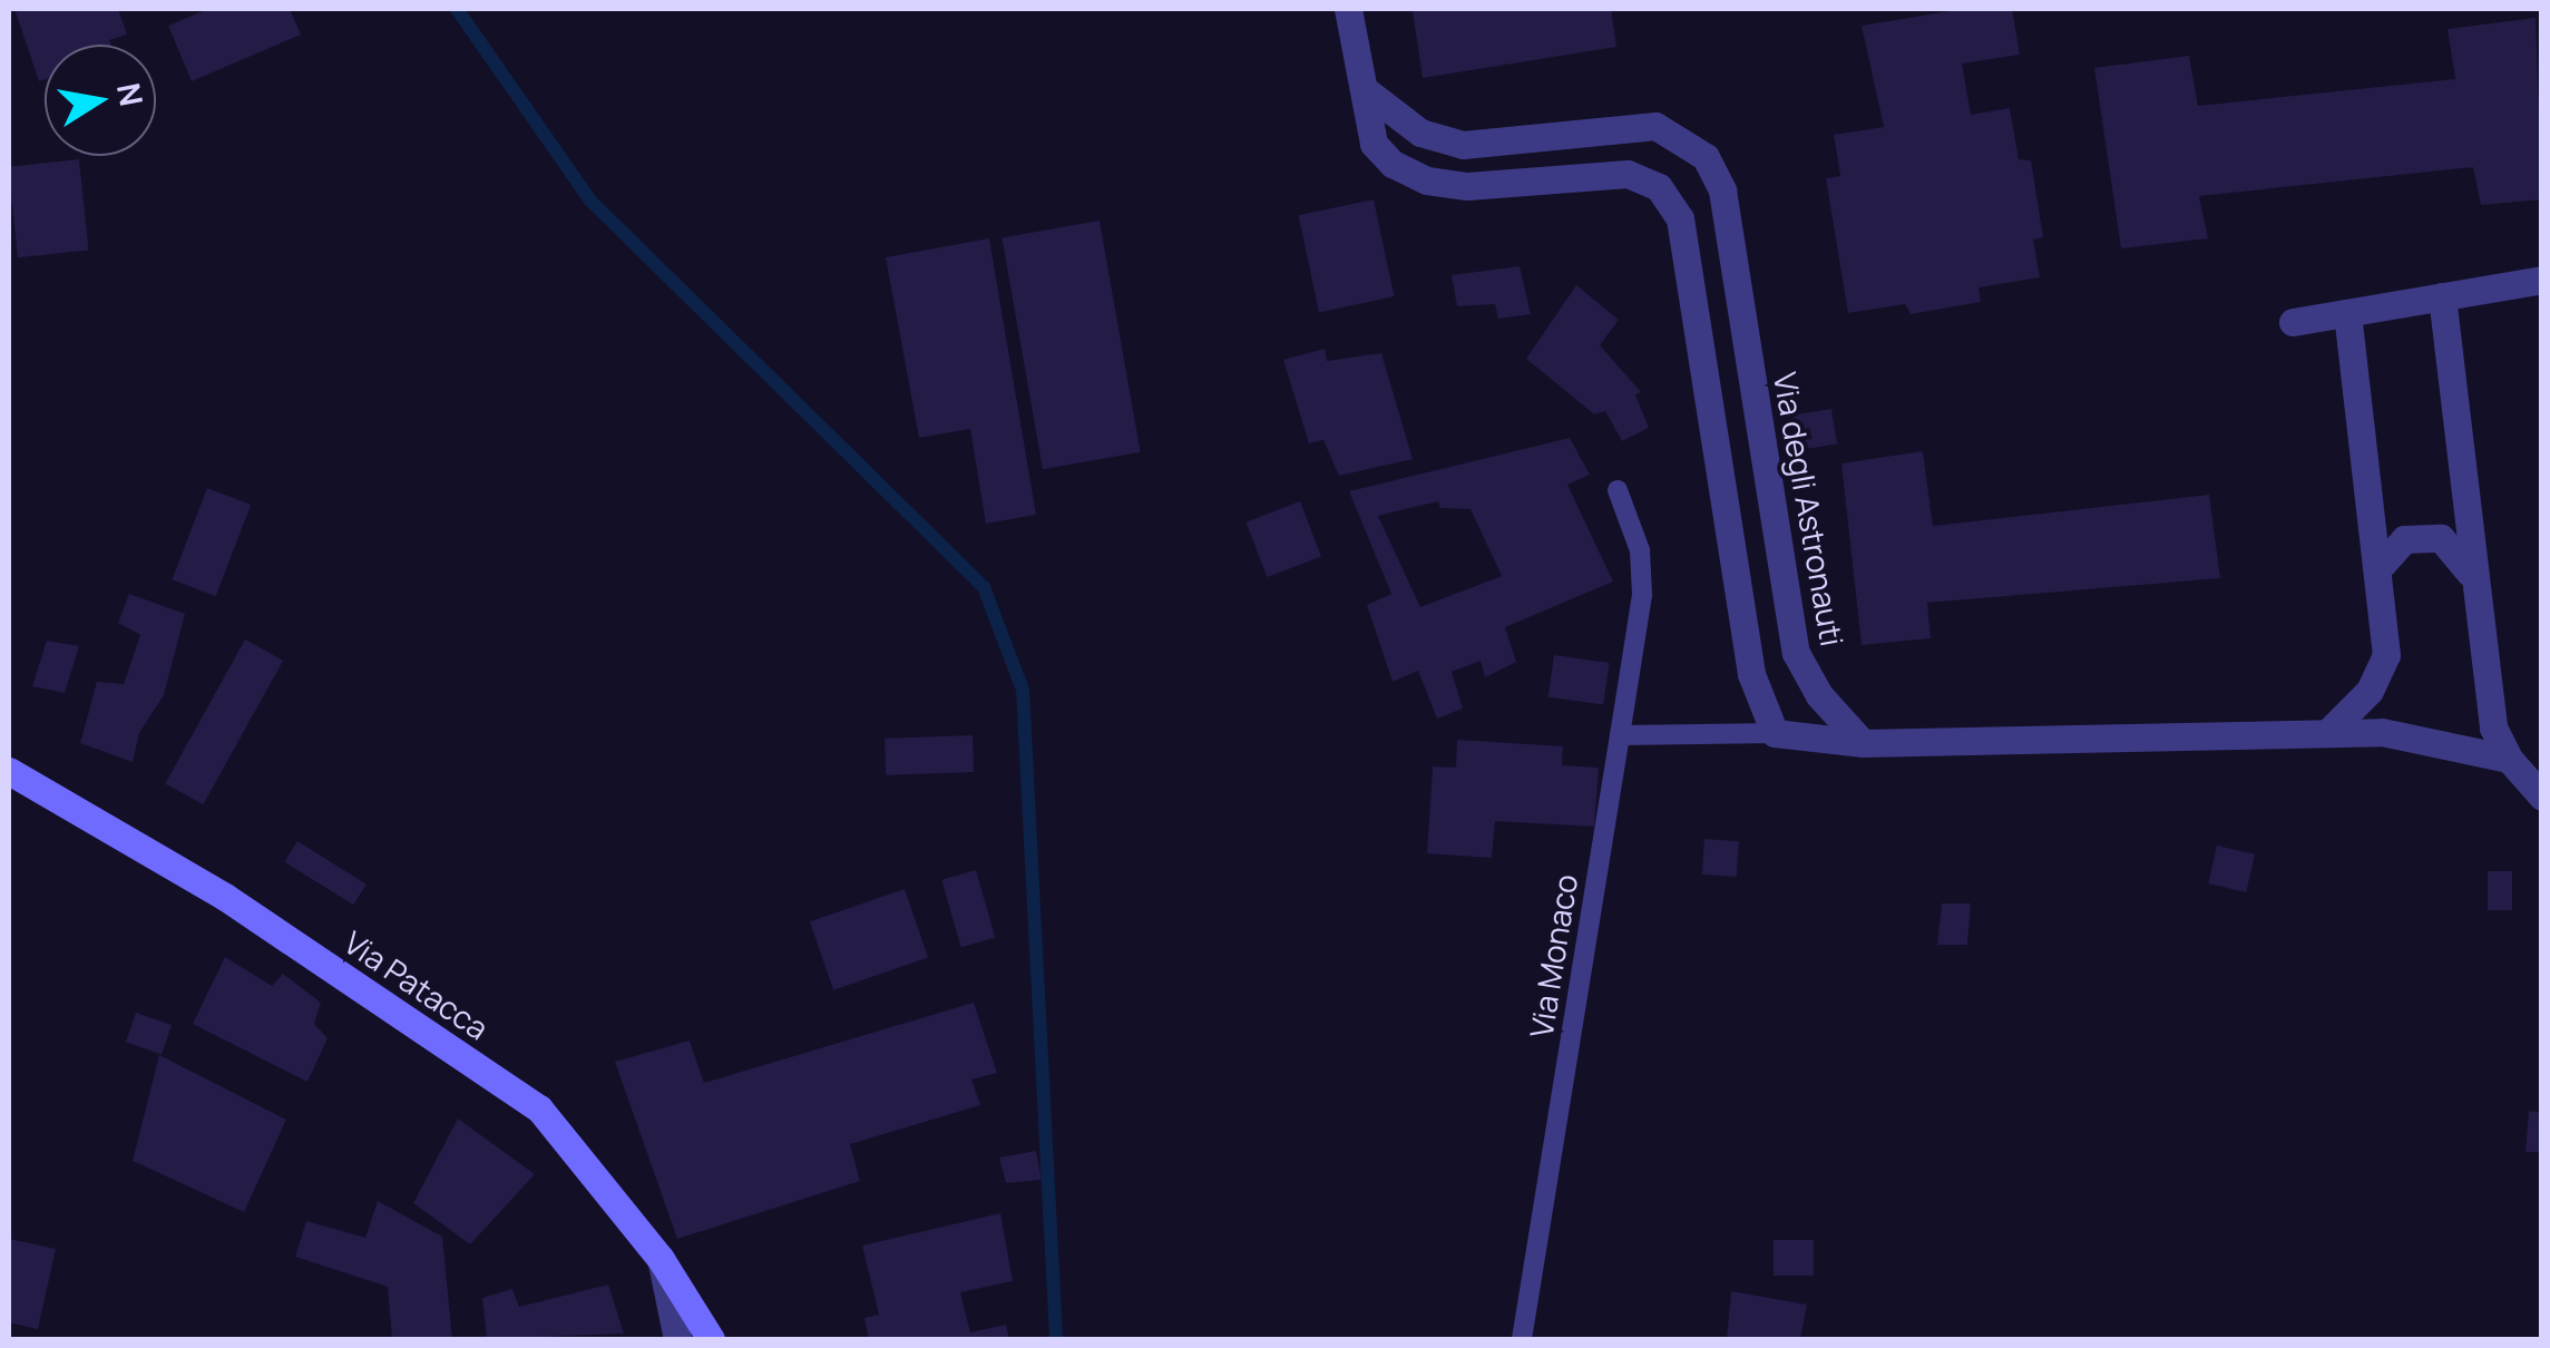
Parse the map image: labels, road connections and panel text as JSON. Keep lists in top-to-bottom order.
{
  "streets": {
    "main road": ["Via Patacca"],
    "street": ["Via degli Astronauti"],
    "lane": ["Via Monaco"]
  },
  "north": "right"
}
